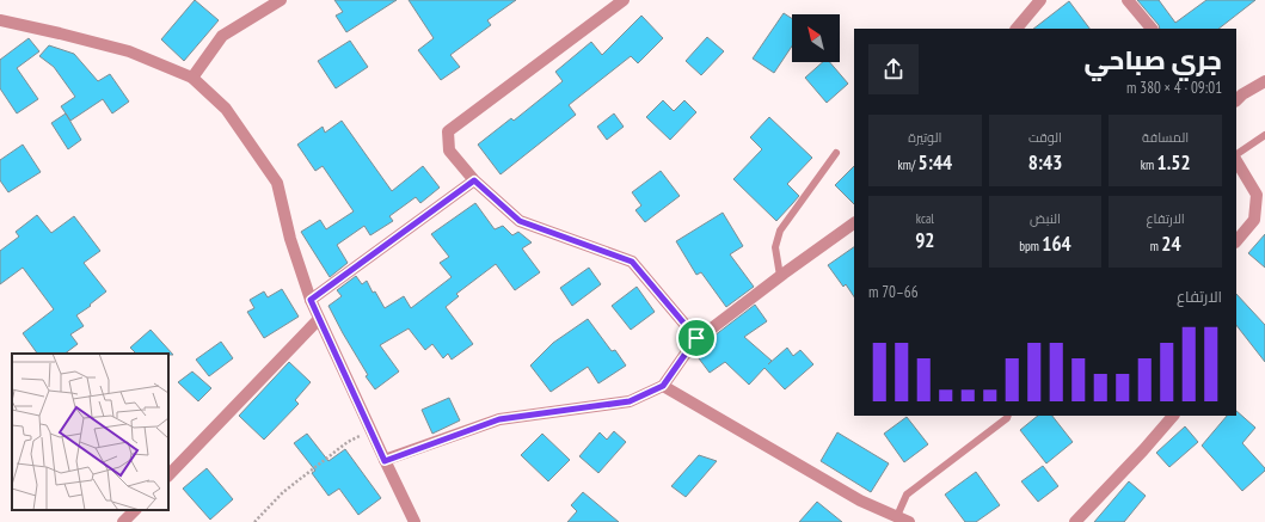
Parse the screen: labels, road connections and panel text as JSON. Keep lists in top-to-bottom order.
{
  "north": "top left",
  "page": {
    "heading": ["جري صباحي", "09:01 · 4 × 380 m"],
    "stats": [
      ["المسافة", "1.52 km"],
      ["الوقت", "8:43"],
      ["الوتيرة", "5:44 /km"],
      ["الارتفاع", "24 m"],
      ["النبض", "164 bpm"],
      ["kcal", "92"]
    ],
    "chart": ["الارتفاع", "66–70 m"]
  }
}
